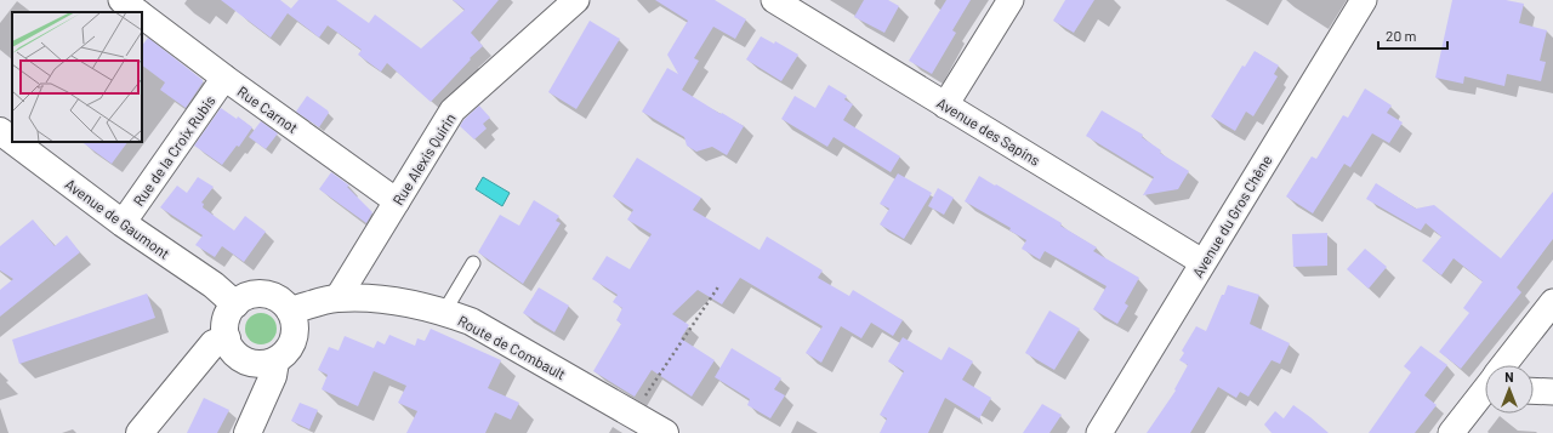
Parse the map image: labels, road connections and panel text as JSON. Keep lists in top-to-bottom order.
{
  "streets": {
    "street": [
      "Rue Carnot",
      "Avenue des Sapins",
      "Rue de la Croix Rubis",
      "Rue Alexis Quirin",
      "Avenue du Gros Chêne",
      "Avenue de Gaumont",
      "Route de Combault"
    ]
  },
  "crossings": [
    ["Rue Carnot", "Rue de la Croix Rubis"],
    ["Rue Carnot", "Rue Alexis Quirin"],
    ["Avenue des Sapins", "Avenue du Gros Chêne"],
    ["Rue de la Croix Rubis", "Avenue de Gaumont"],
    ["Rue Alexis Quirin", "Route de Combault"],
    ["Avenue de Gaumont", "Route de Combault"]
  ],
  "scale_bar": "20 m",
  "north": "top"
}
